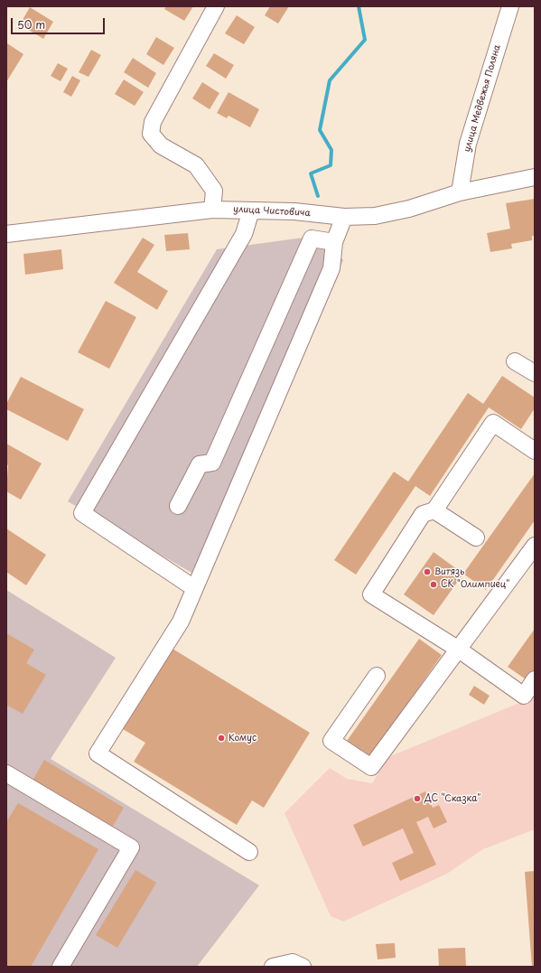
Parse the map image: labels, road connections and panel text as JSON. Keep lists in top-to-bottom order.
{
  "streets": {
    "street": ["улица Медвежья Поляна", "улица Чистовича"]
  },
  "crossings": [
    ["улица Медвежья Поляна", "улица Чистовича"]
  ],
  "places": [
    "Витязь",
    "СК \"Олимпиец\"",
    "Комус",
    "ДС “Сказка\""
  ],
  "scale_bar": "50 m"
}
